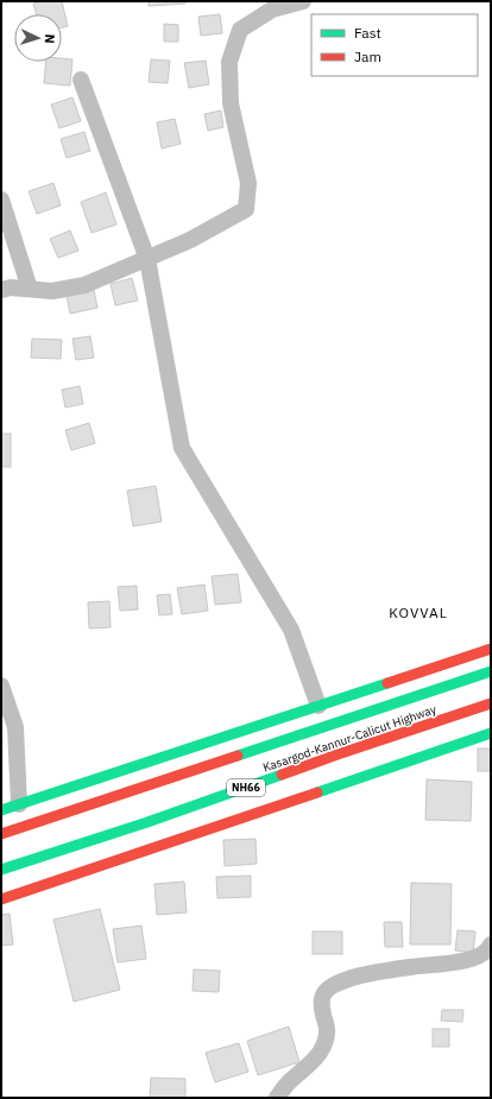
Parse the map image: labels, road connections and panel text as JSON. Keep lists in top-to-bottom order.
{
  "streets": {
    "main road": ["Kasargod-Kannur-Calicut Highway", "NH66"]
  },
  "districts": ["KOVVAL"],
  "legend": ["Fast", "Jam"],
  "north": "right"
}
